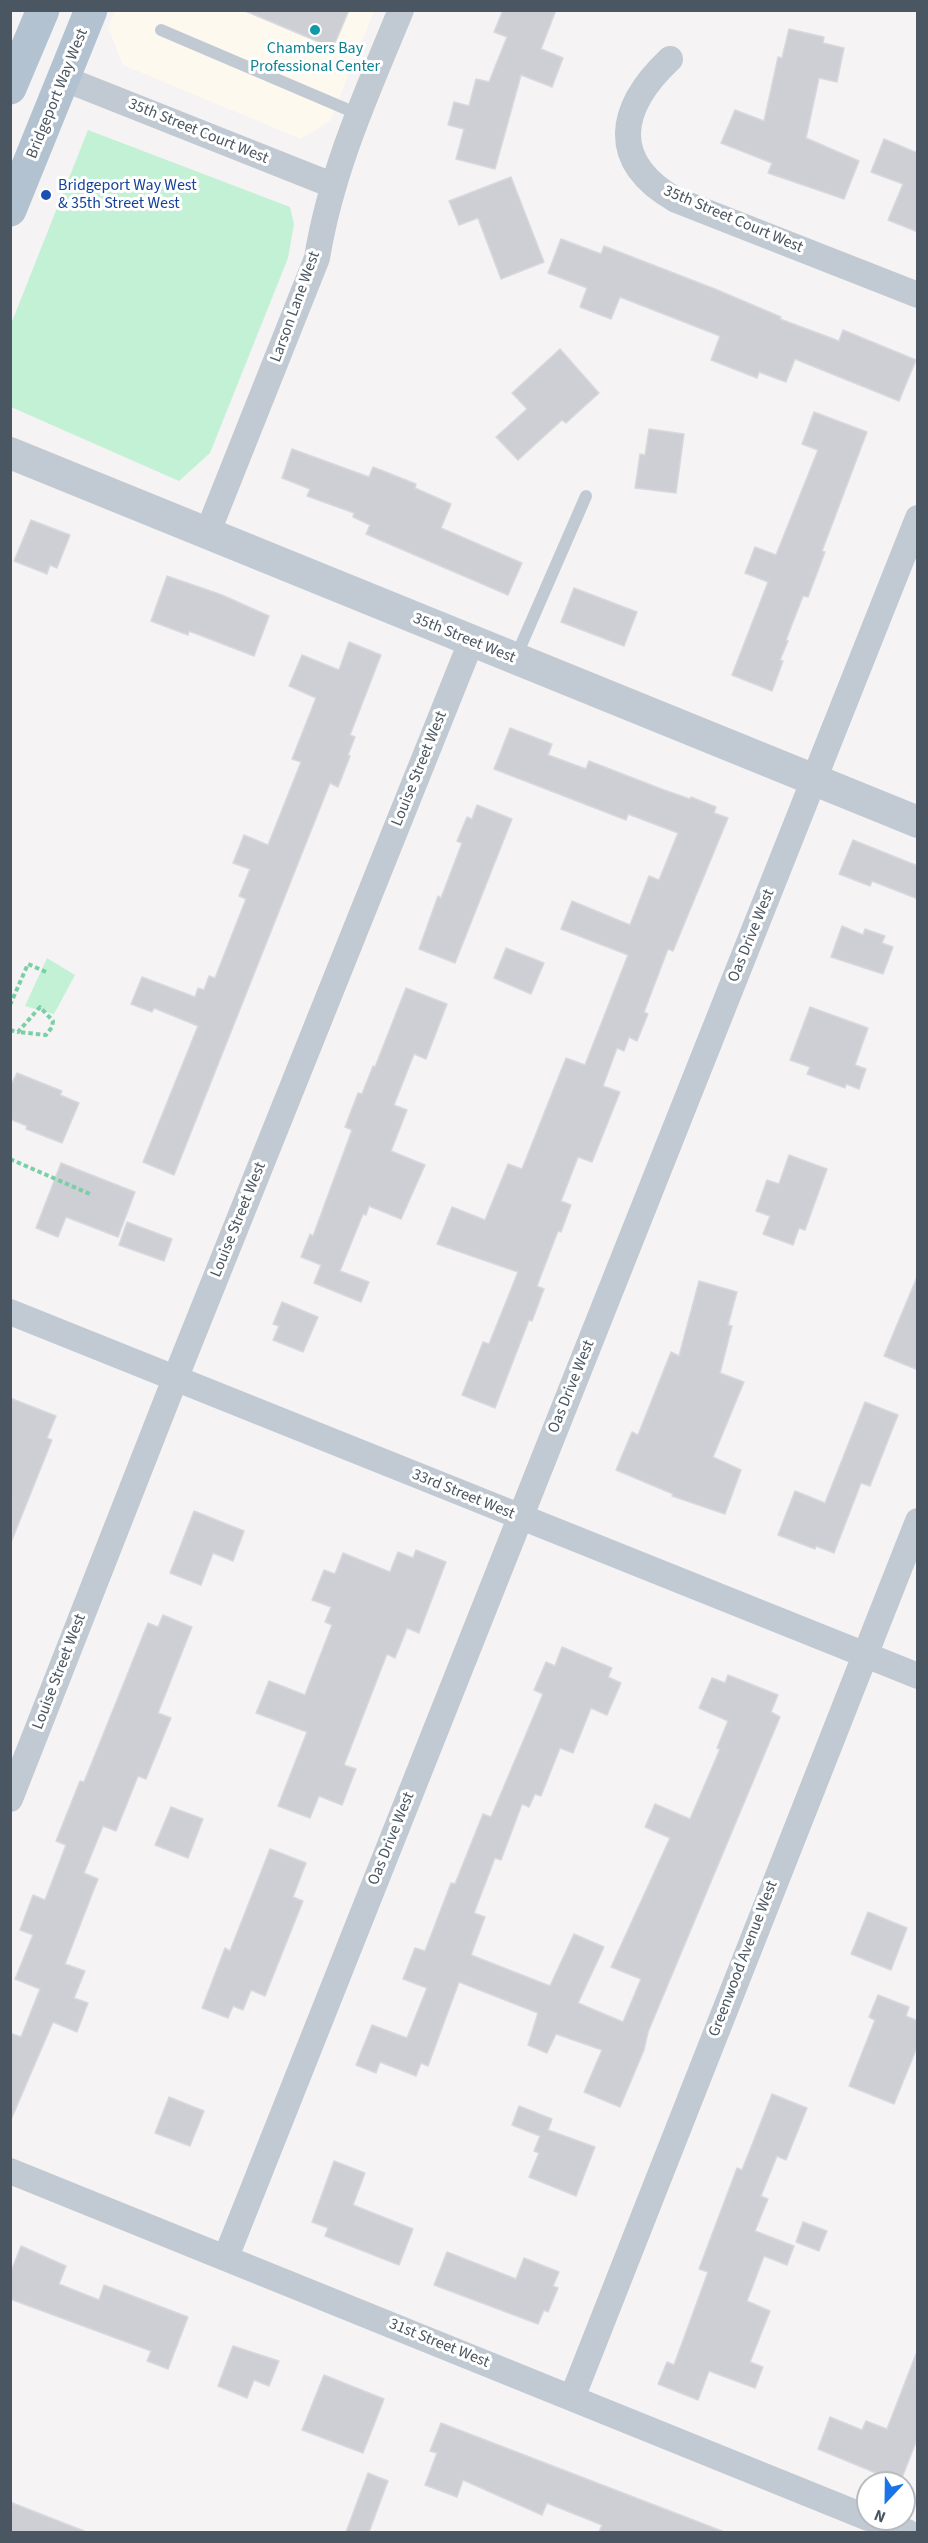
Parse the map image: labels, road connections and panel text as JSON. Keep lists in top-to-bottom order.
{
  "streets": {
    "main road": ["Bridgeport Way West"],
    "street": [
      "35th Street Court West",
      "Larson Lane West",
      "35th Street West",
      "Louise Street West",
      "Oas Drive West",
      "33rd Street West",
      "Greenwood Avenue West",
      "31st Street West"
    ]
  },
  "crossings": [
    ["Bridgeport Way West", "35th Street Court West"],
    ["35th Street Court West", "Larson Lane West"],
    ["Larson Lane West", "35th Street West"],
    ["35th Street West", "Louise Street West"],
    ["35th Street West", "Oas Drive West"],
    ["Louise Street West", "33rd Street West"],
    ["Oas Drive West", "33rd Street West"],
    ["Oas Drive West", "31st Street West"],
    ["33rd Street West", "Greenwood Avenue West"],
    ["Greenwood Avenue West", "31st Street West"]
  ],
  "places": ["Chambers Bay Professional Center", "Bridgeport Way West & 35th Street West"],
  "north": "bottom"
}
